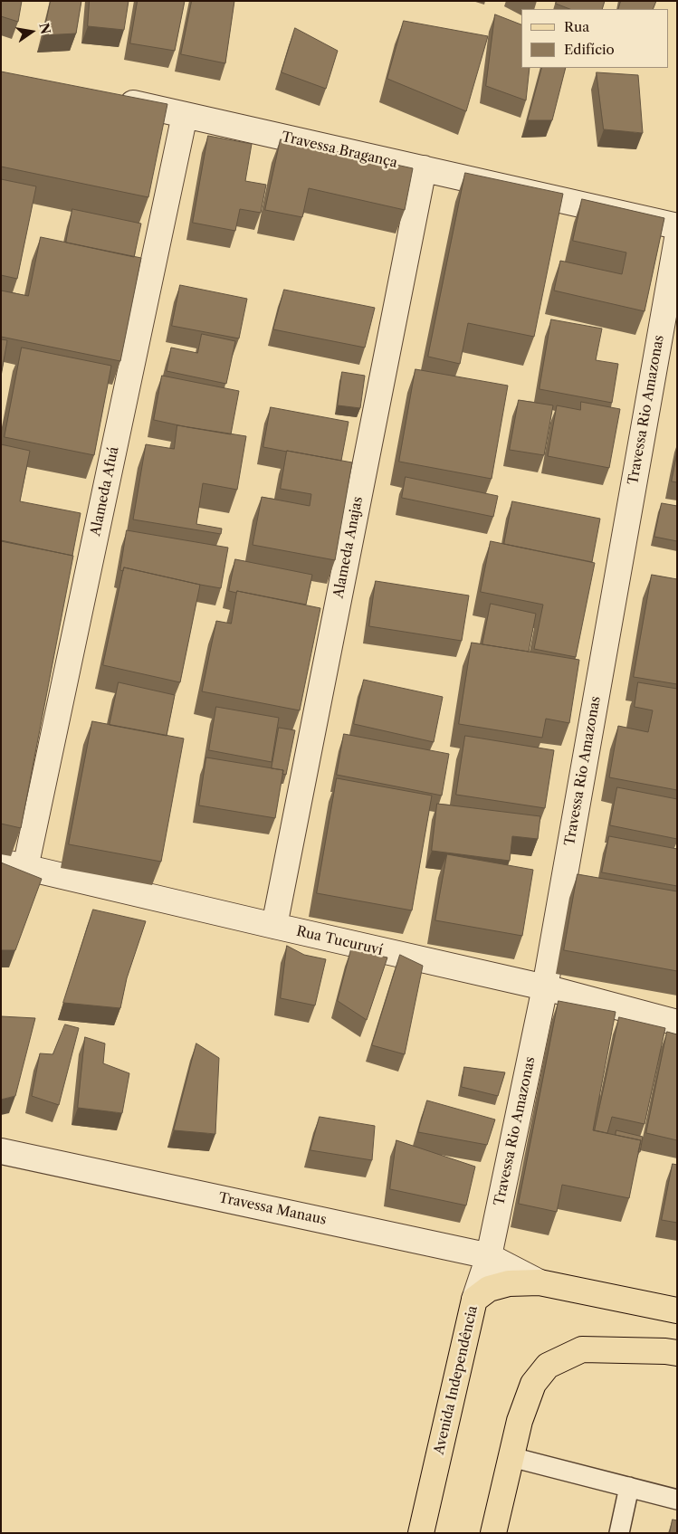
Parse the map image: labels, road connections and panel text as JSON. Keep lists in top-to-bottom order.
{
  "streets": {
    "main road": ["Avenida Independência"],
    "street": [
      "Travessa Bragança",
      "Travessa Rio Amazonas",
      "Alameda Afuá",
      "Alameda Anajas",
      "Rua Tucuruví",
      "Travessa Manaus"
    ]
  },
  "crossings": [
    ["Travessa Bragança", "Alameda Afuá"],
    ["Travessa Bragança", "Alameda Anajas"],
    ["Travessa Rio Amazonas", "Rua Tucuruví"],
    ["Travessa Rio Amazonas", "Travessa Manaus"],
    ["Travessa Rio Amazonas", "Avenida Independência"],
    ["Alameda Afuá", "Rua Tucuruví"],
    ["Alameda Anajas", "Rua Tucuruví"],
    ["Travessa Manaus", "Avenida Independência"]
  ],
  "legend": ["Rua", "Edifício"],
  "north": "right"
}
